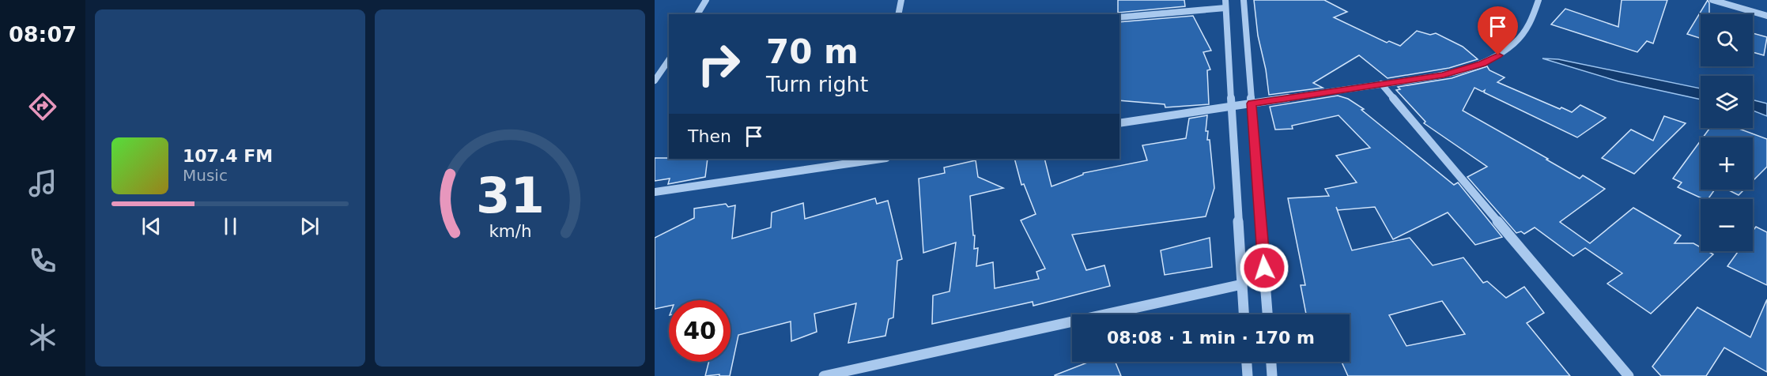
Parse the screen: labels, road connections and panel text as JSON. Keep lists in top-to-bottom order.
{
  "page": {
    "tabs": "08:07",
    "map_buttons": ["+", "−"],
    "turn": ["70 m", "Turn right"],
    "then": "Then",
    "song": ["107.4 FM", "Music"],
    "limit": "40",
    "trip": "08:08 · 1 min · 170 m",
    "gauge": ["31", "km/h"]
  }
}
